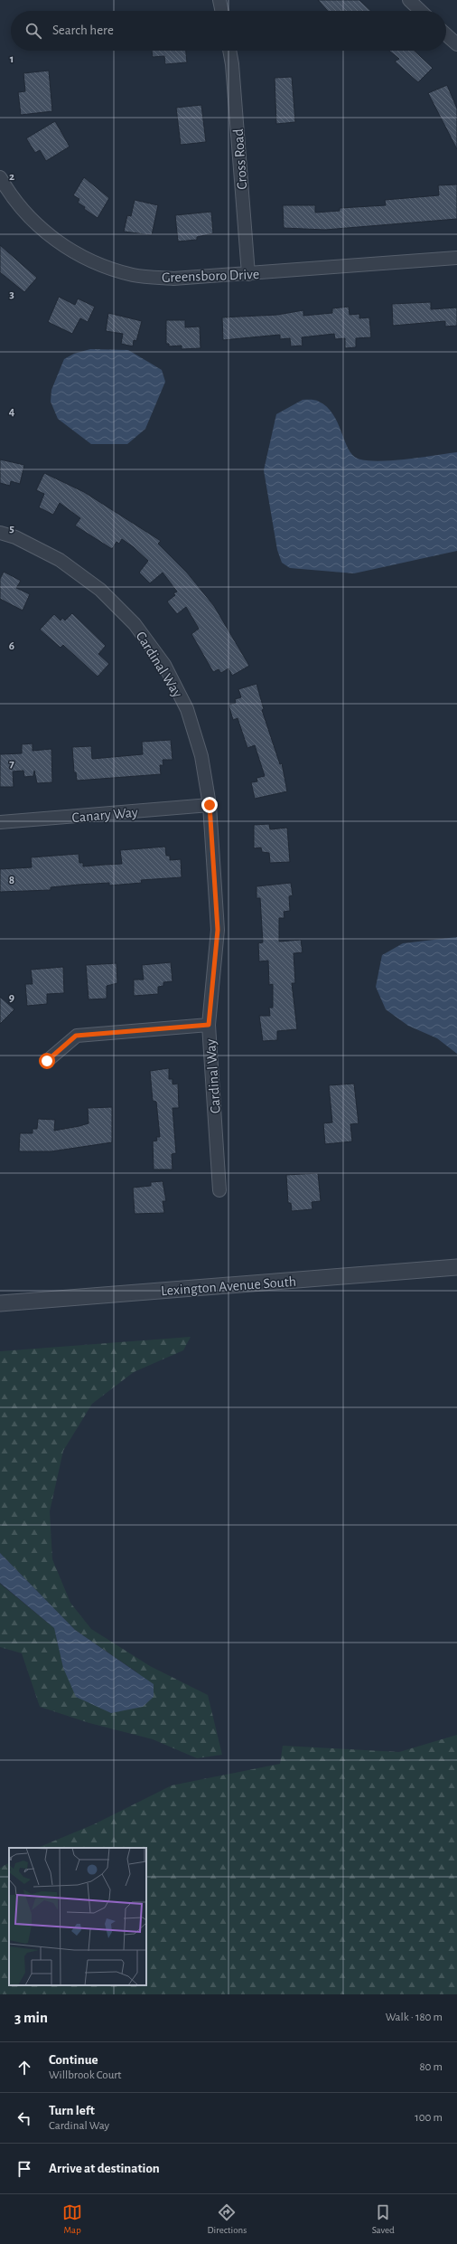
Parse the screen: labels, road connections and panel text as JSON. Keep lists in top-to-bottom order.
{
  "streets": {
    "street": [
      "Cross Road",
      "Greensboro Drive",
      "Cardinal Way",
      "Canary Way",
      "Lexington Avenue South"
    ]
  },
  "crossings": [
    ["Cross Road", "Greensboro Drive"],
    ["Cardinal Way", "Canary Way"]
  ],
  "page": {
    "search": "Search here",
    "heading": ["3 min", "Walk · 180 m"],
    "list": [
      ["Continue", "Willbrook Court", "80 m"],
      ["Turn left", "Cardinal Way", "100 m"],
      "Arrive at destination"
    ],
    "nav": ["Map", "Directions", "Saved"]
  },
  "grid": {
    "rows": [
      "1",
      "2",
      "3",
      "4",
      "5",
      "6",
      "7",
      "8",
      "9"
    ]
  }
}
